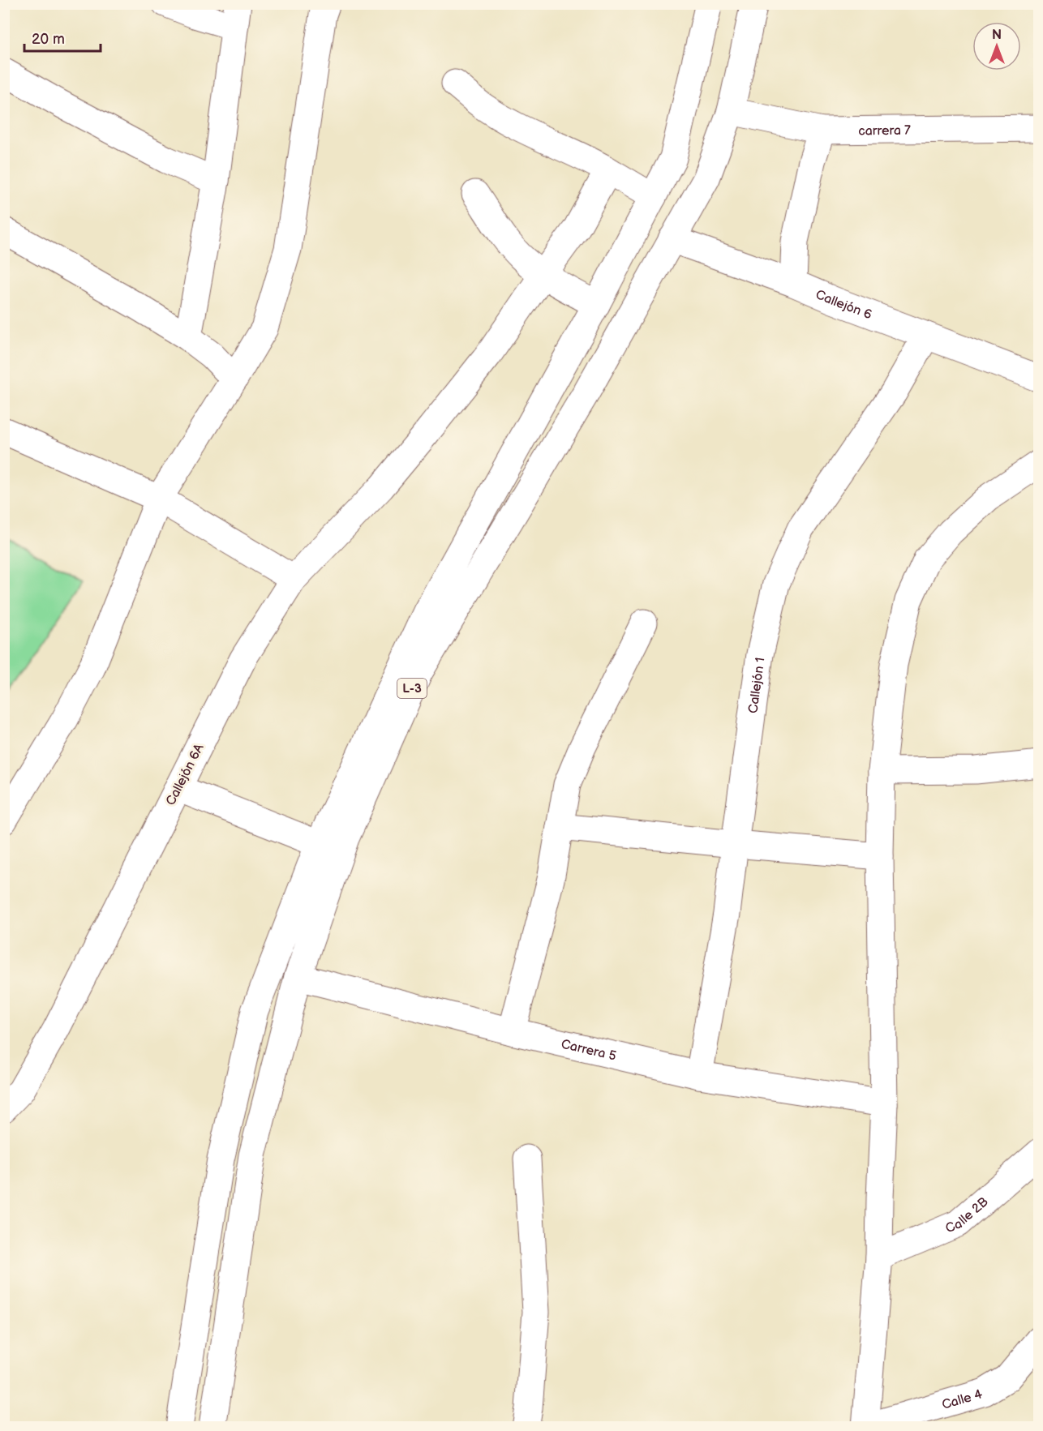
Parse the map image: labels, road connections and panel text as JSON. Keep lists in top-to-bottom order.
{
  "streets": {
    "street": [
      "carrera 7",
      "Callejón 6",
      "Callejón 1",
      "L-3",
      "Callejón 6A",
      "Carrera 5",
      "Calle 2B",
      "Calle 4"
    ]
  },
  "crossings": [
    ["carrera 7", "L-3"],
    ["Callejón 6", "Callejón 1"],
    ["Callejón 6", "L-3"],
    ["Callejón 1", "Carrera 5"],
    ["L-3", "Carrera 5"]
  ],
  "scale_bar": "20 m",
  "north": "top"
}
